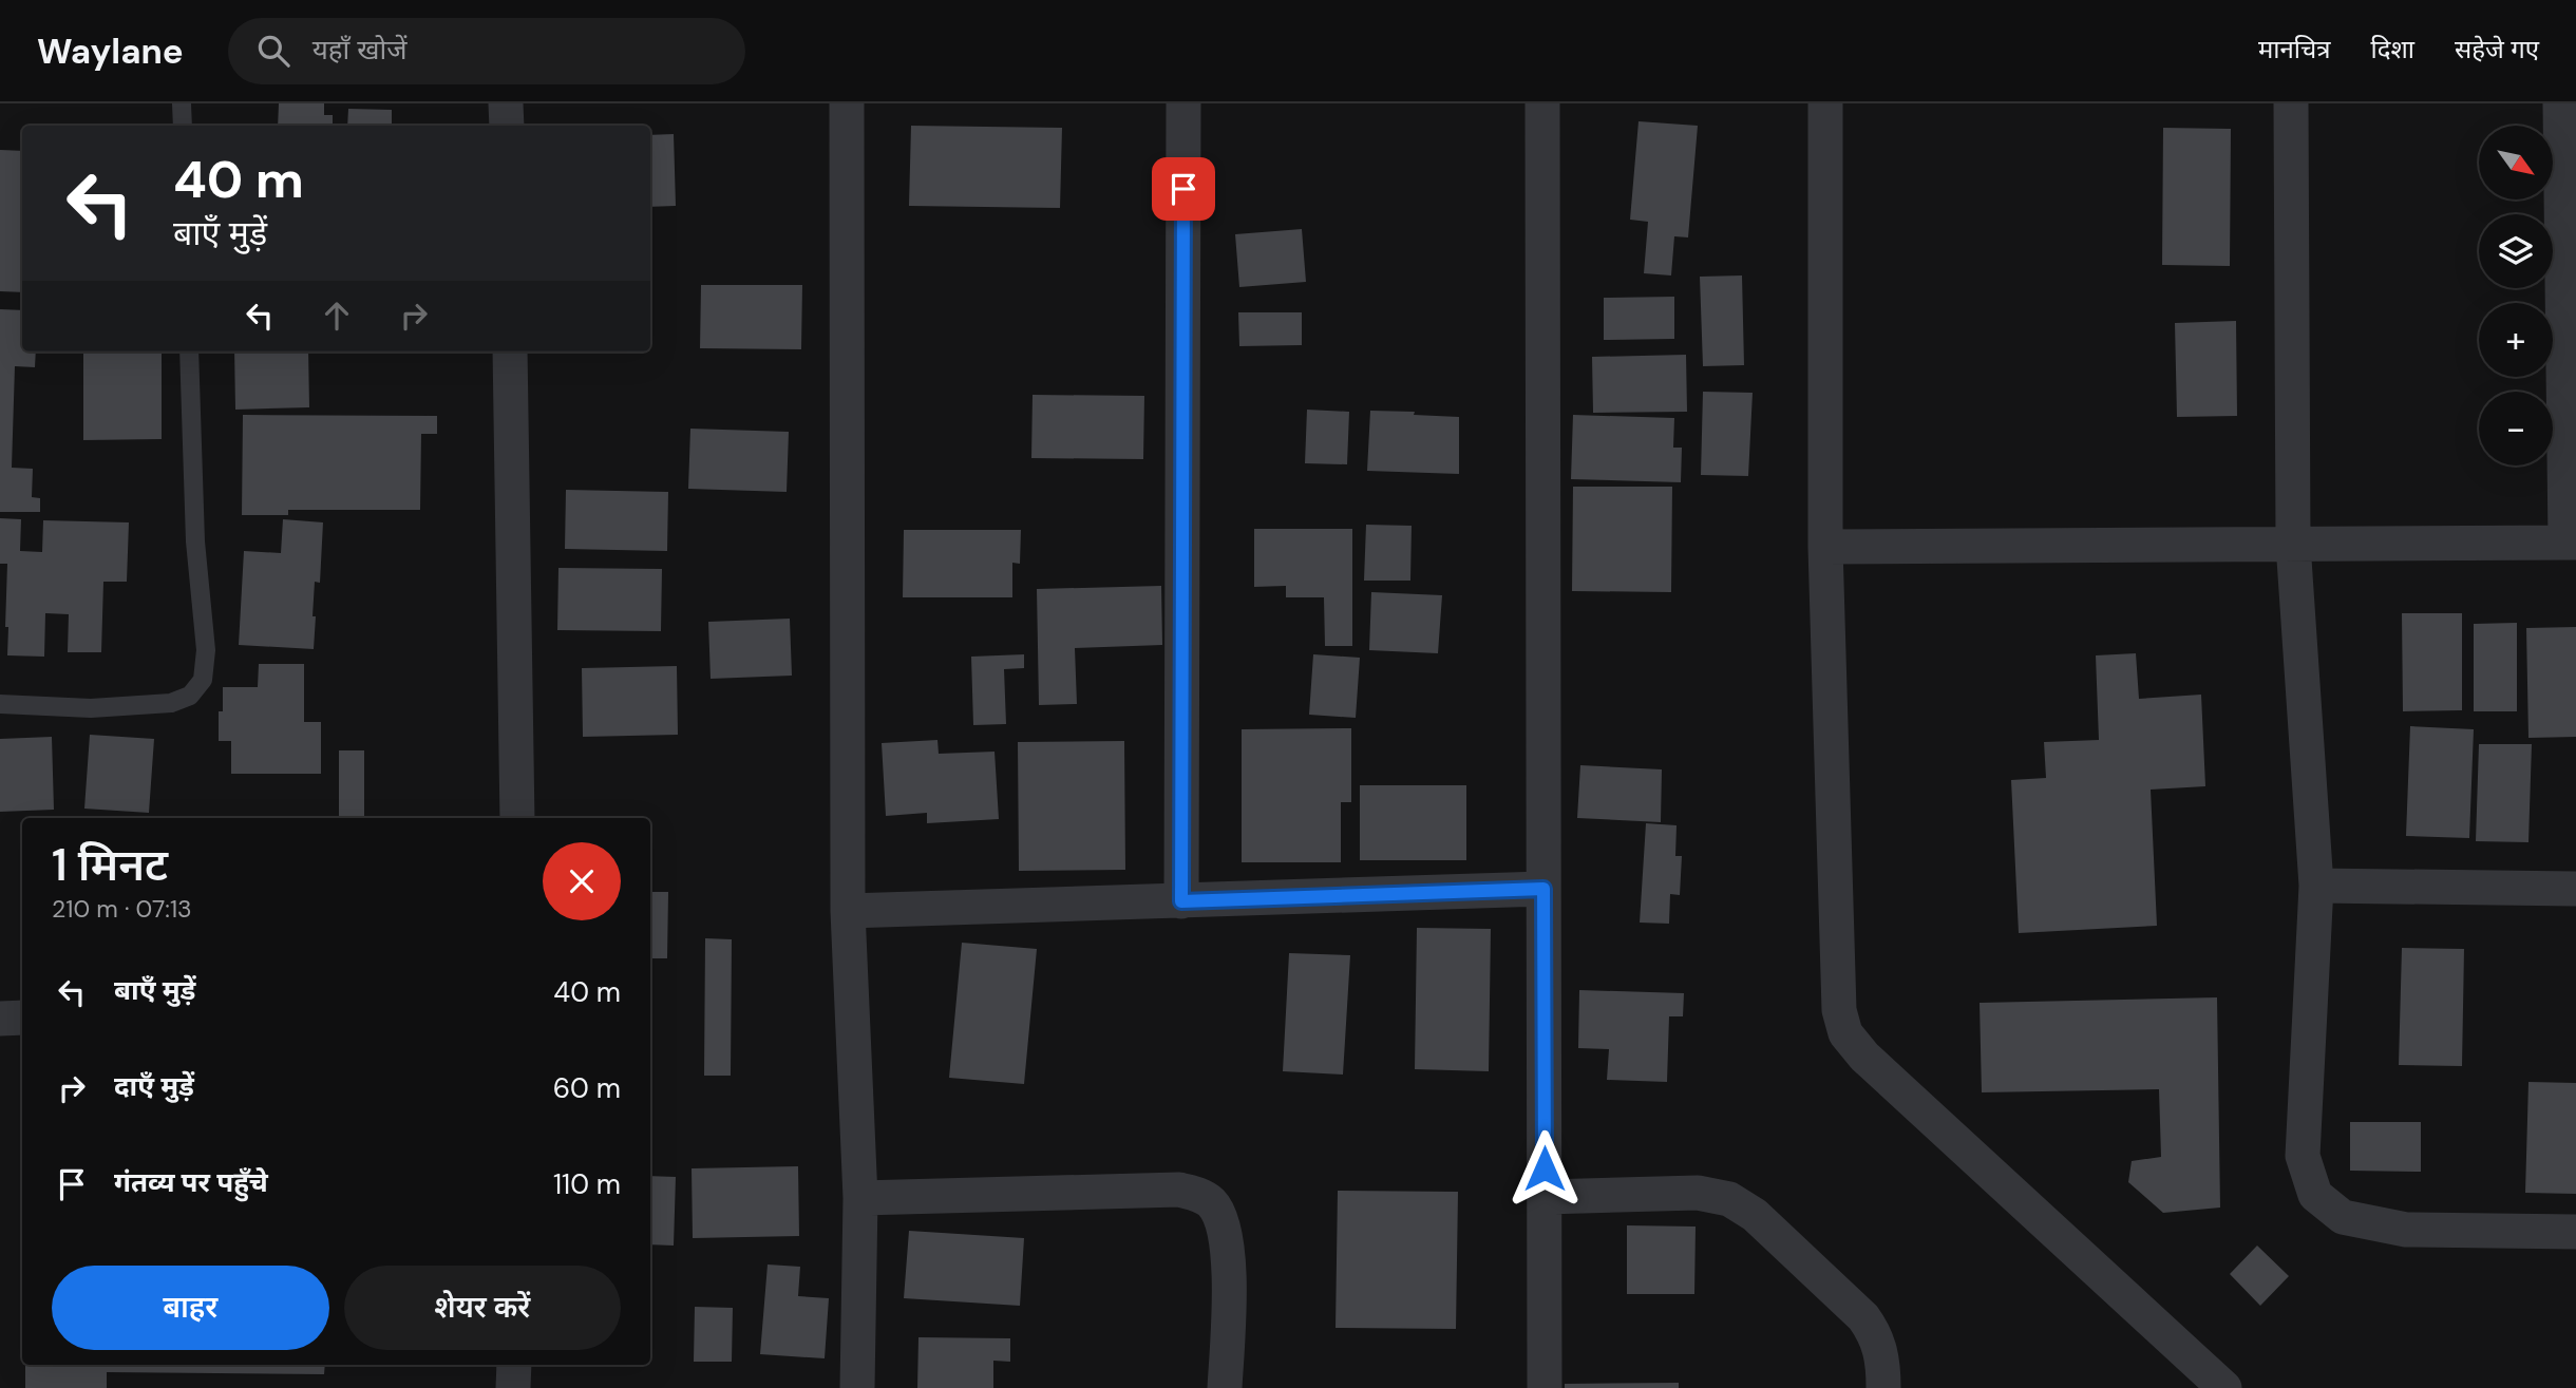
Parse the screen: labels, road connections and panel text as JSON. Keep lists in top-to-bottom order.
{
  "north": "bottom right",
  "page": {
    "header": "Waylane",
    "search": "यहाँ खोजें",
    "nav": ["मानचित्र", "दिशा", "सहेजे गए"],
    "map_buttons": ["+", "−"],
    "turn": ["40 m", "बाएँ मुड़ें"],
    "heading": ["1 मिनट", "210 m · 07:13"],
    "list": [
      {
        "name": "बाएँ मुड़ें",
        "value": "40 m"
      },
      {
        "name": "दाएँ मुड़ें",
        "value": "60 m"
      },
      {
        "name": "गंतव्य पर पहुँचे",
        "value": "110 m"
      }
    ],
    "buttons": ["बाहर", "शेयर करें"]
  }
}
